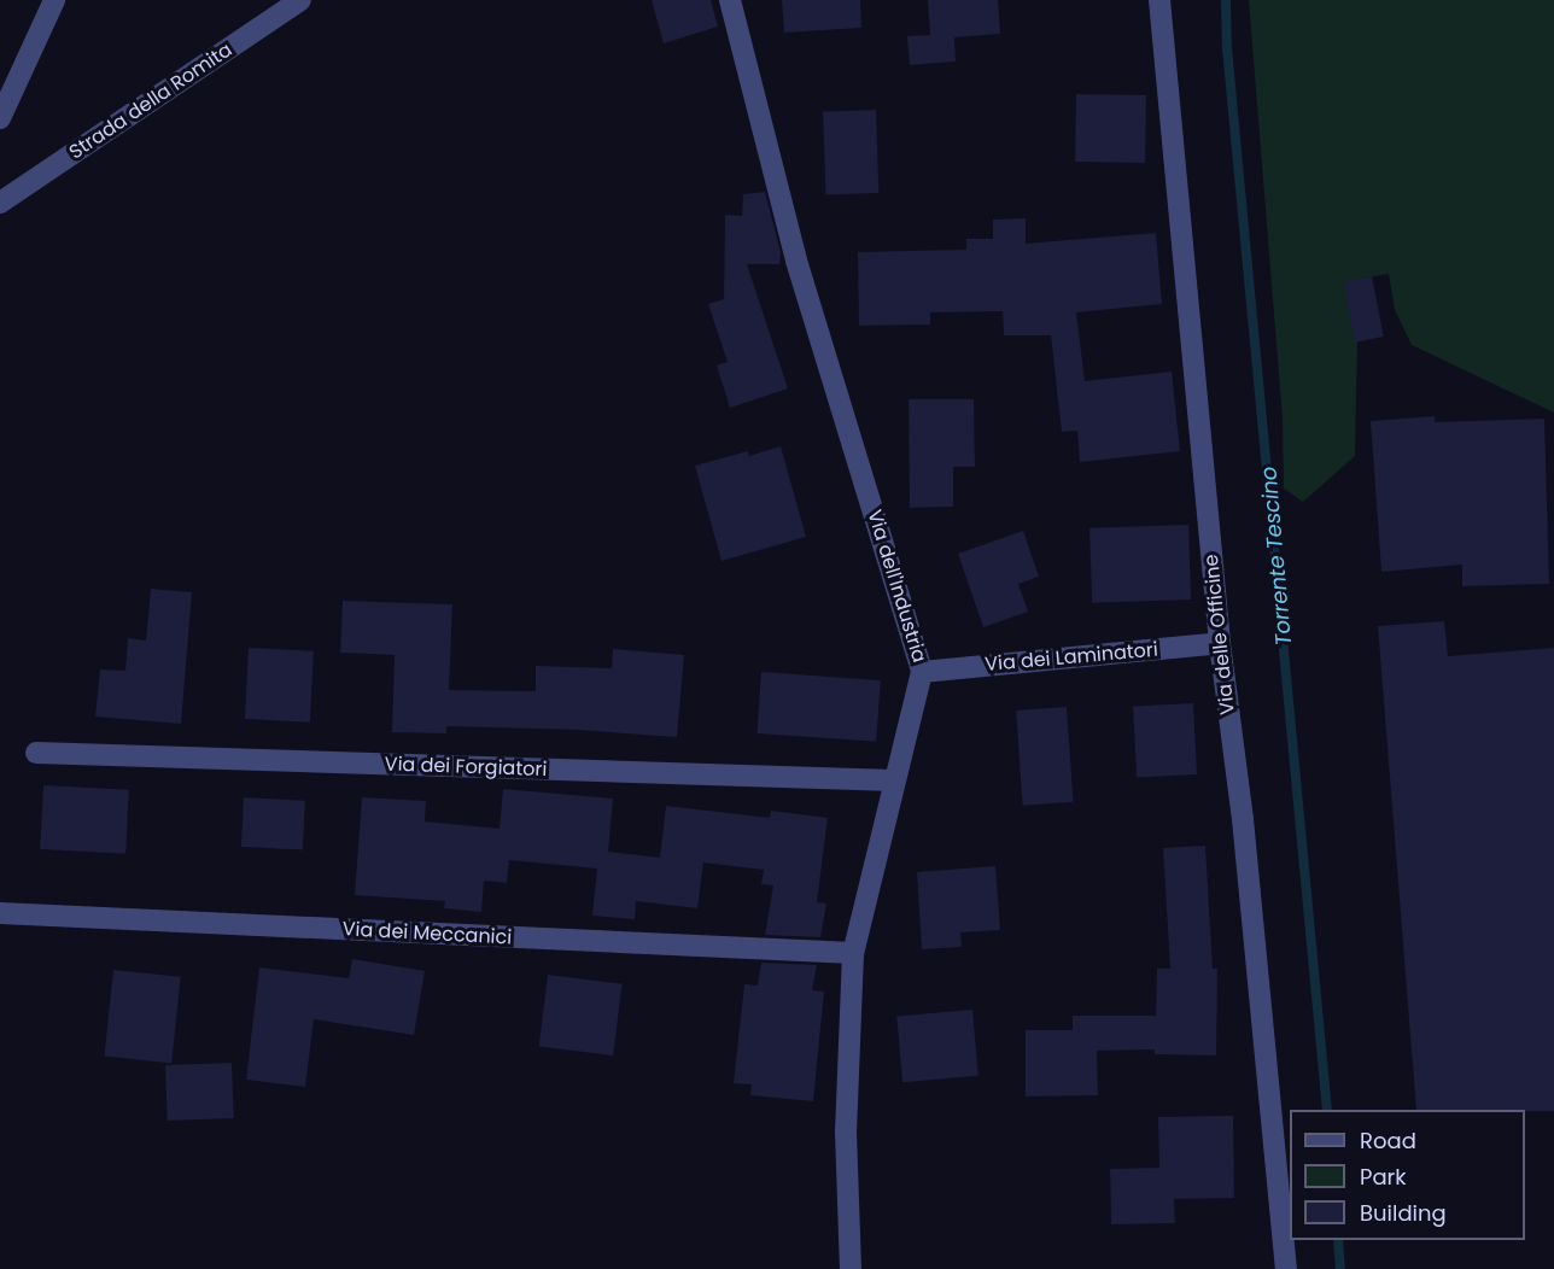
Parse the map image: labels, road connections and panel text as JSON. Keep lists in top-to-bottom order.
{
  "streets": {
    "street": [
      "Strada della Romita",
      "Via dell'Industria",
      "Via delle Officine",
      "Via dei Laminatori",
      "Via dei Forgiatori",
      "Via dei Meccanici"
    ]
  },
  "crossings": [
    ["Via dell'Industria", "Via dei Laminatori"],
    ["Via dell'Industria", "Via dei Forgiatori"],
    ["Via dell'Industria", "Via dei Meccanici"],
    ["Via delle Officine", "Via dei Laminatori"]
  ],
  "water": ["Torrente Tescino"],
  "legend": ["Road", "Park", "Building"]
}
